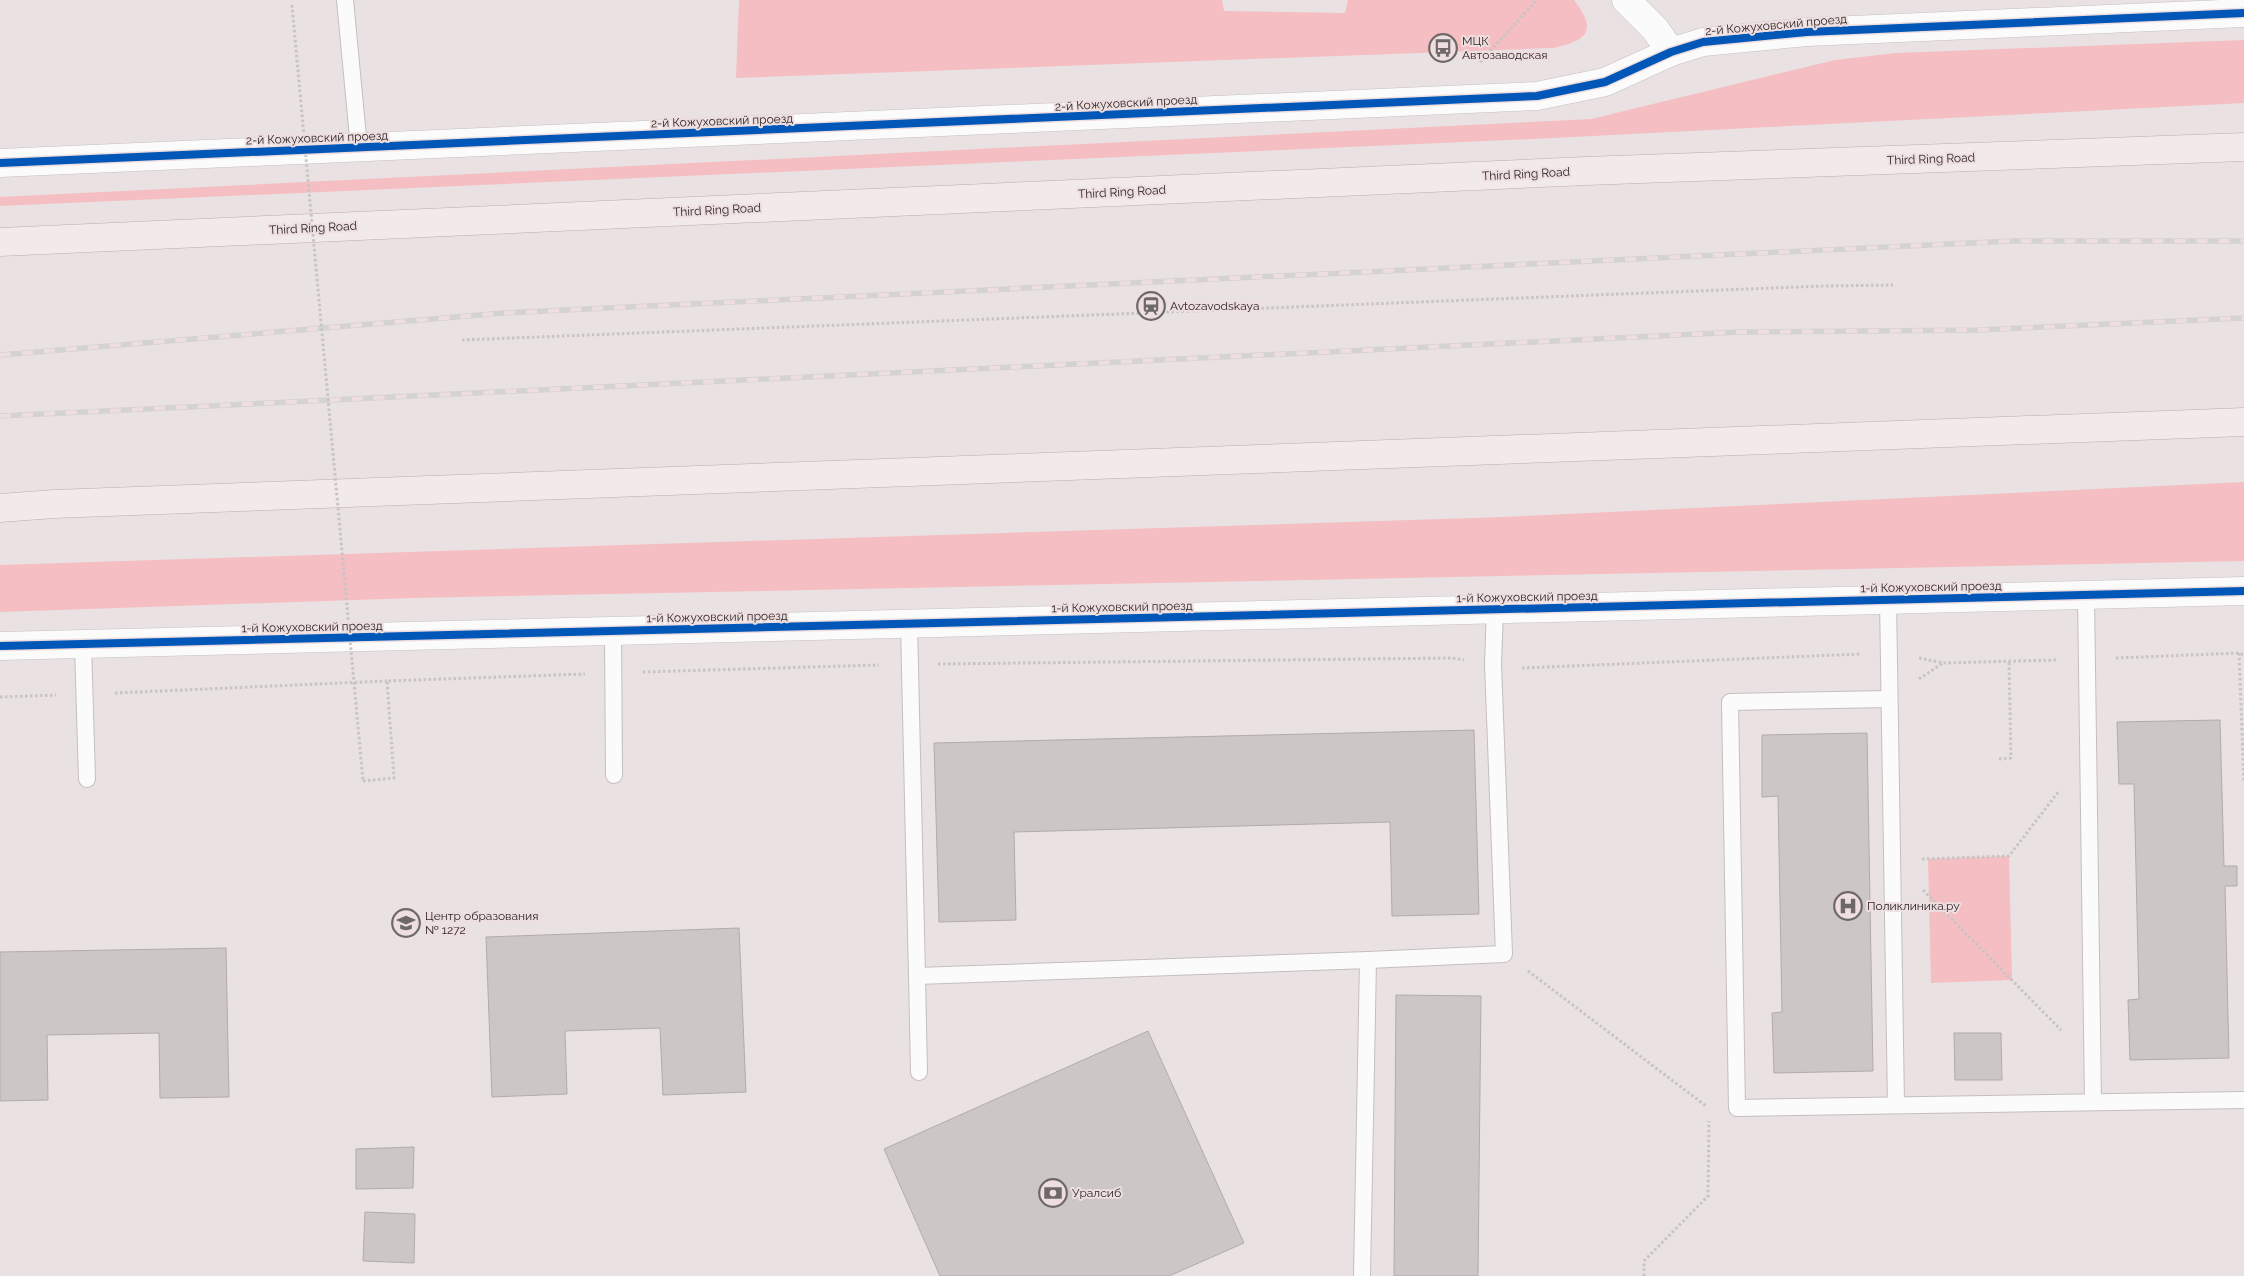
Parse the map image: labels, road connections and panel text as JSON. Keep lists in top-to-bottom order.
{
  "streets": {
    "main road": ["Third Ring Road"],
    "street": ["2-й Кожуховский проезд", "1-й Кожуховский проезд"]
  },
  "places": {
    "bus stop": ["МЦК Автозаводская"],
    "station": ["Avtozavodskaya"],
    "hospital": ["Поликлиника.ру"],
    "school or university": ["Центр образования № 1272"],
    "bank": ["Уралсиб"]
  }
}
